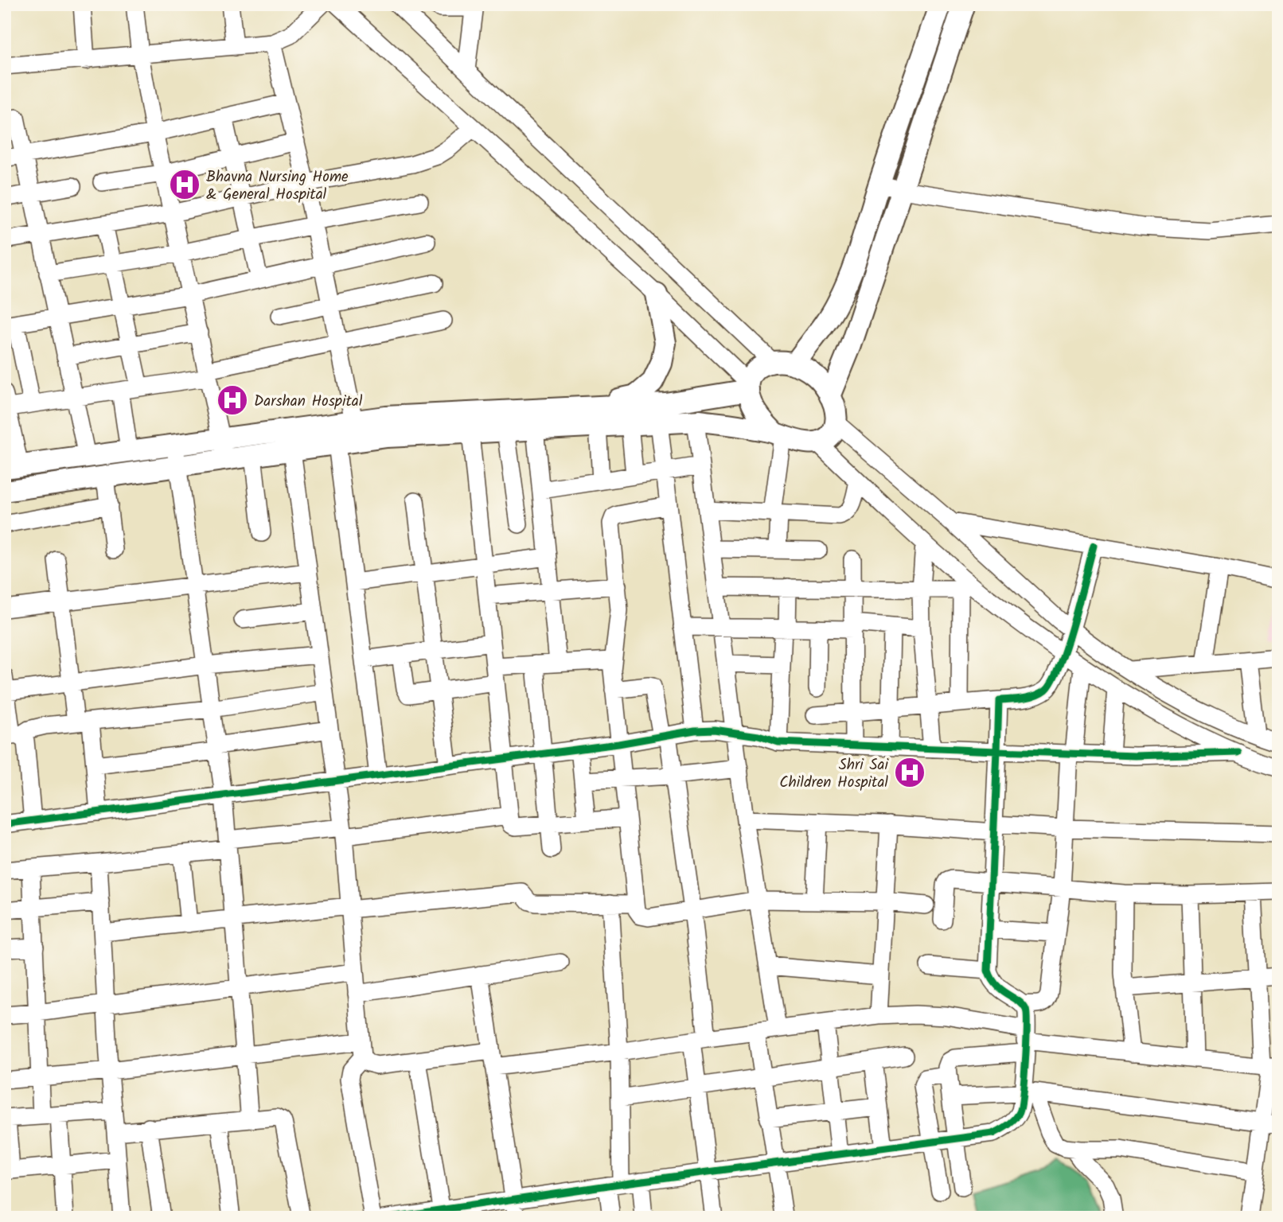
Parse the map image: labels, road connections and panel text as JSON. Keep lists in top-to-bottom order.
{
  "places": {
    "hospital": ["Bhavna Nursing Home & General Hospital", "Darshan Hospital", "Shri Sai Children Hospital"]
  }
}
